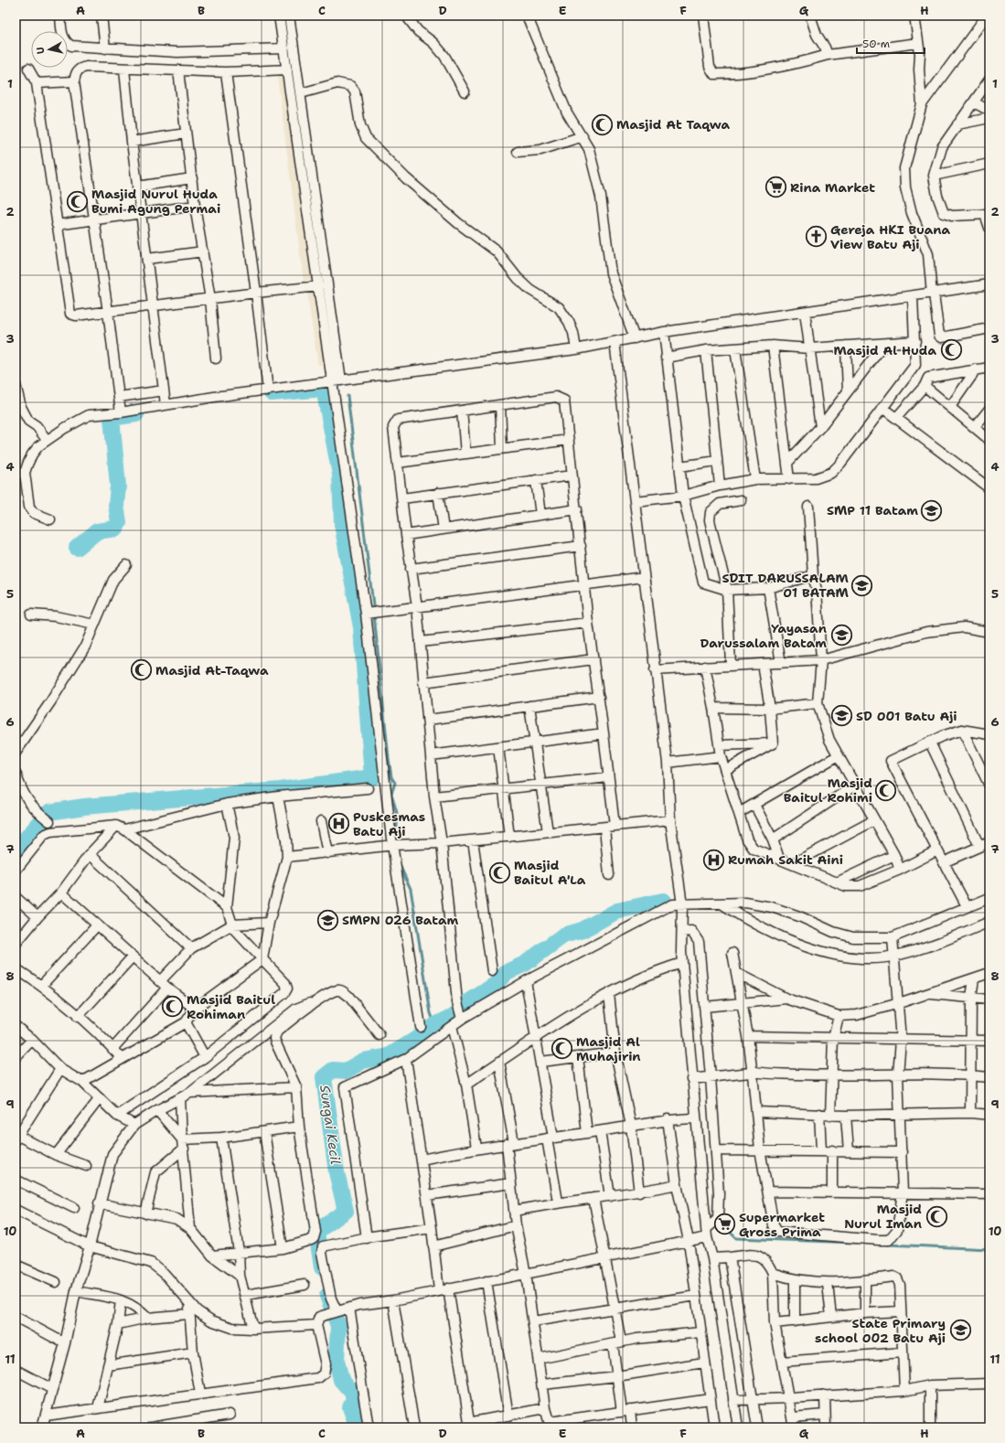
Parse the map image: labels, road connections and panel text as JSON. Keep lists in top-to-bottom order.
{
  "water": ["Sungai Kecil"],
  "places": {
    "mosque": [
      "Masjid At Taqwa",
      "Masjid Nurul Huda Bumi Agung Permai",
      "Masjid Al Huda",
      "Masjid At-Taqwa",
      "Masjid Baitul Rohimi",
      "Masjid Baitul A'La",
      "Masjid Baitul Rohiman",
      "Masjid Al Muhajirin",
      "Masjid Nurul Iman"
    ],
    "supermarket": ["Rina Market", "Supermarket Gross Prima"],
    "church": ["Gereja HKI Buana View Batu Aji"],
    "school or university": [
      "SMP 11 Batam",
      "SDIT DARUSSALAM 01 BATAM",
      "Yayasan Darussalam Batam",
      "SD 001 Batu Aji",
      "SMPN 026 Batam",
      "State Primary school 002 Batu Aji"
    ],
    "hospital": ["Puskesmas Batu Aji", "Rumah Sakit Aini"]
  },
  "scale_bar": "50 m",
  "north": "left",
  "grid": {
    "columns": [
      "A",
      "B",
      "C",
      "D",
      "E",
      "F",
      "G",
      "H"
    ],
    "rows": [
      "1",
      "2",
      "3",
      "4",
      "5",
      "6",
      "7",
      "8",
      "9",
      "10",
      "11"
    ]
  }
}
